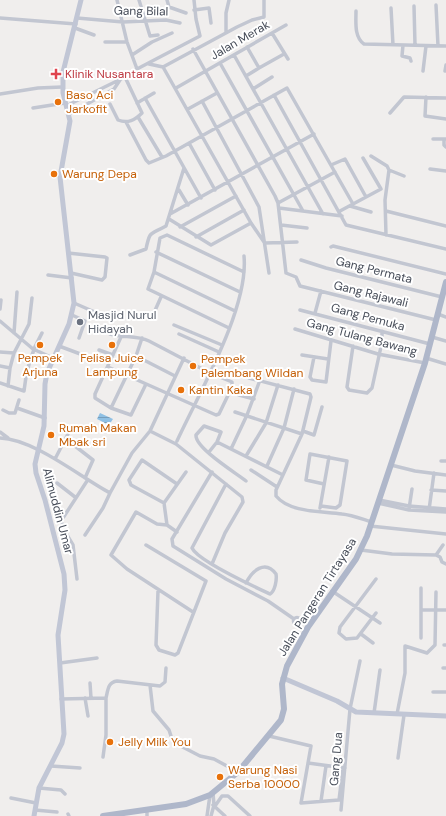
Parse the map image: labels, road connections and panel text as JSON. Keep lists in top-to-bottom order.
{
  "streets": {
    "main road": ["Jalan Pangeran Tirtayasa"],
    "street": [
      "Gang Bilal",
      "Jalan Merak",
      "Gang Permata",
      "Gang Rajawali",
      "Gang Pemuka",
      "Gang Tulang Bawang",
      "Alimuddin Umar",
      "Gang Dua"
    ]
  },
  "crossings": [
    ["Gang Bilal", "Alimuddin Umar"],
    ["Gang Permata", "Jalan Pangeran Tirtayasa"],
    ["Gang Rajawali", "Jalan Pangeran Tirtayasa"],
    ["Gang Pemuka", "Jalan Pangeran Tirtayasa"],
    ["Gang Tulang Bawang", "Jalan Pangeran Tirtayasa"]
  ],
  "places": {
    "health": ["Klinik Nusantara"],
    "other": [
      "Baso Aci Jarkofit",
      "Warung Depa",
      "Masjid Nurul Hidayah",
      "Pempek Arjuna",
      "Felisa Juice Lampung",
      "Pempek Palembang Wildan",
      "Kantin Kaka",
      "Rumah Makan Mbak sri",
      "Jelly Milk You",
      "Warung Nasi Serba 10000"
    ]
  }
}
